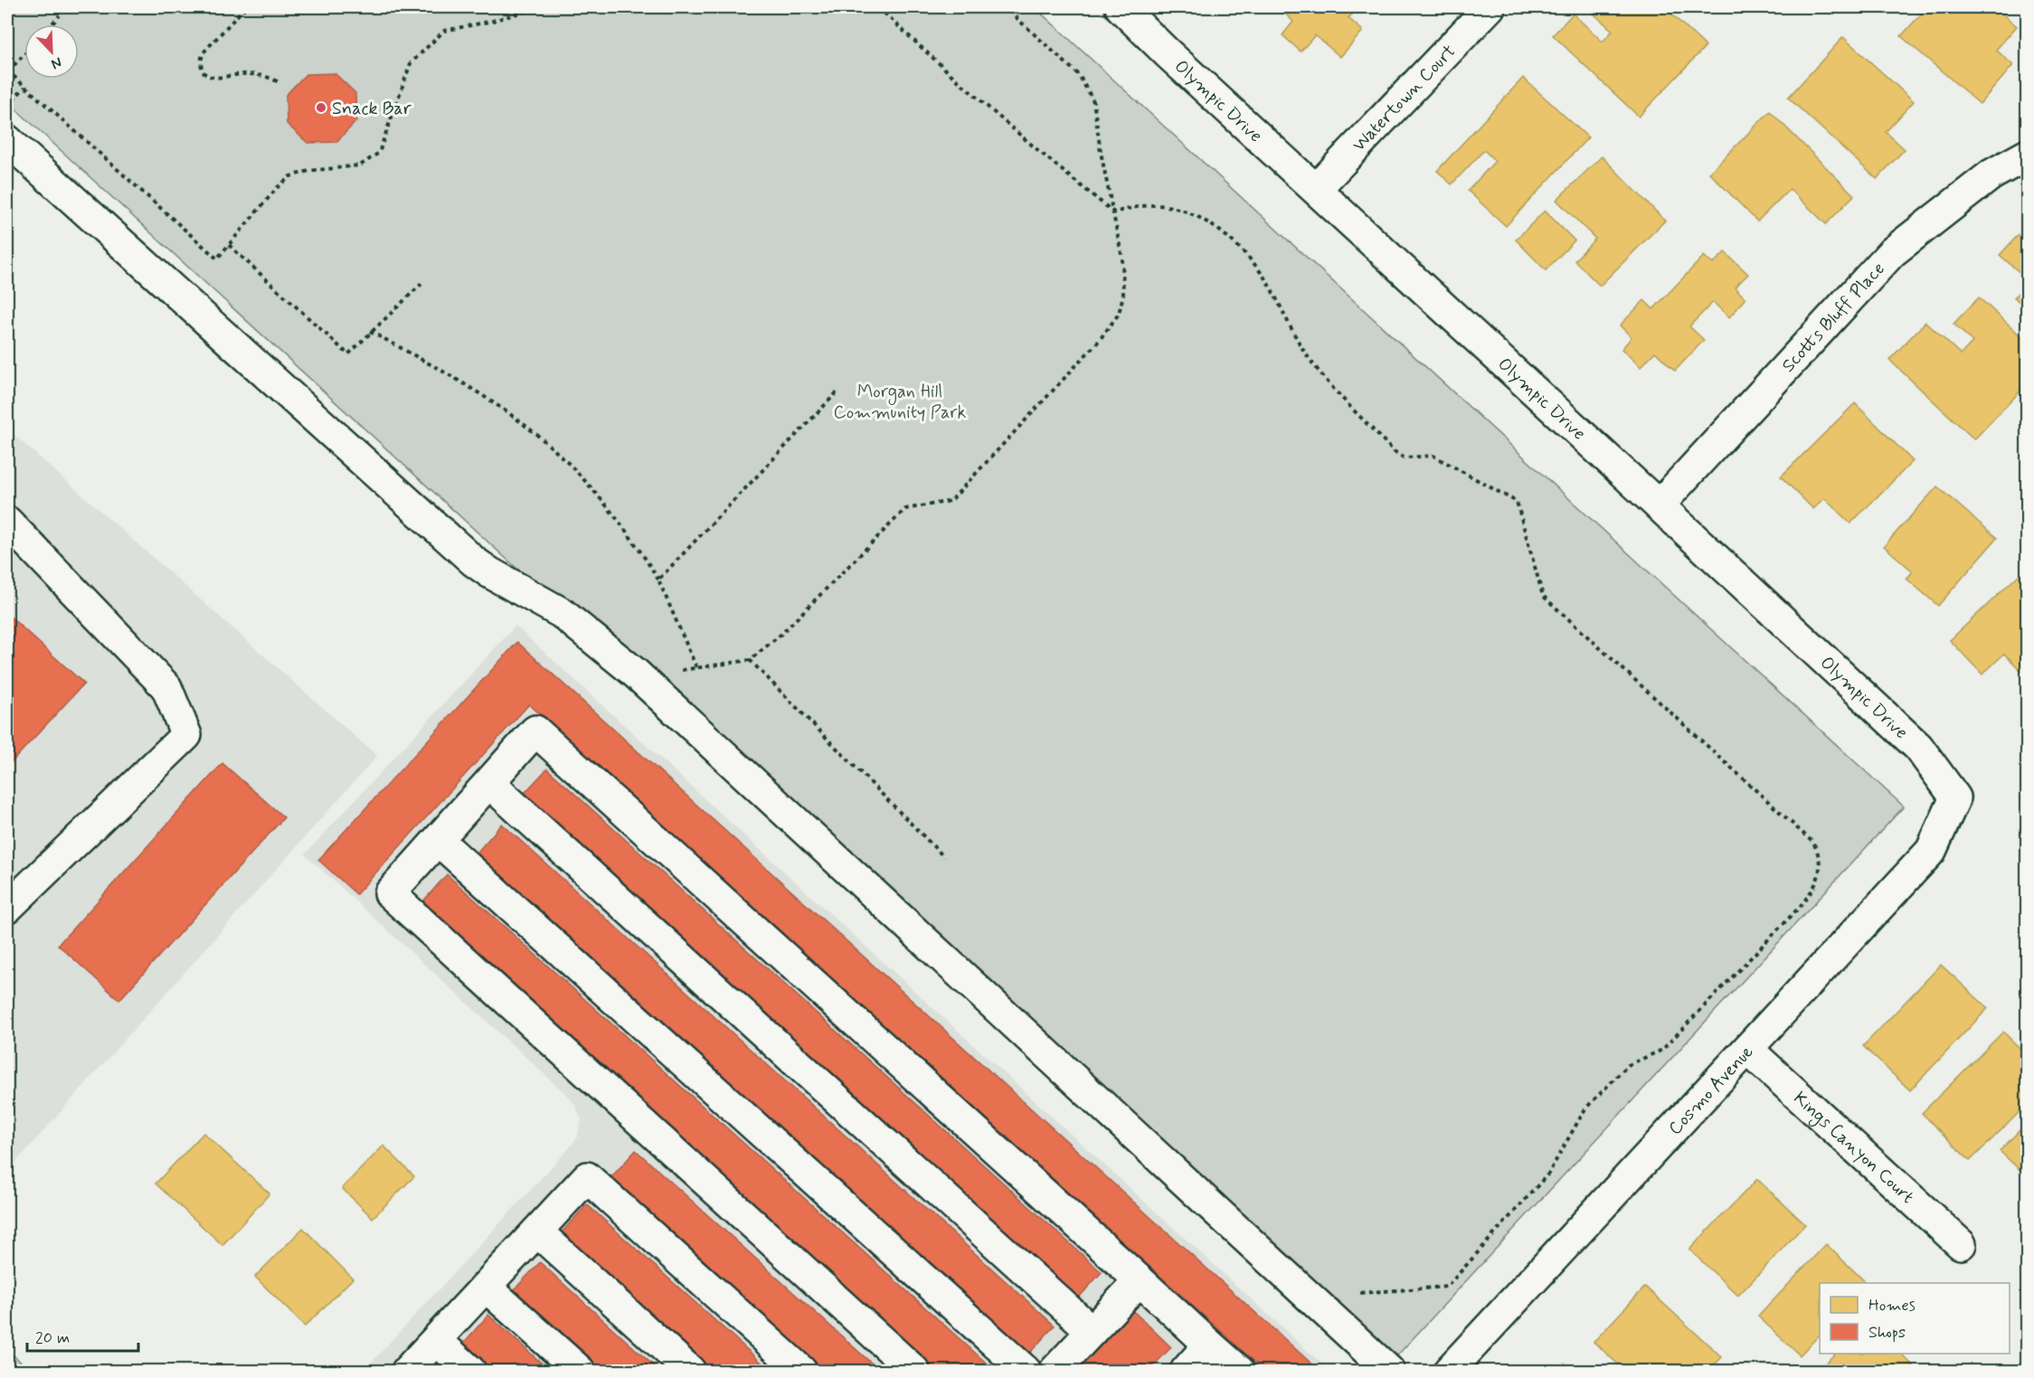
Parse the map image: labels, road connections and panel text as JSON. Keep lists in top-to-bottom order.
{
  "streets": {
    "street": [
      "Watertown Court",
      "Olympic Drive",
      "Scotts Bluff Place",
      "Cosmo Avenue",
      "Kings Canyon Court"
    ]
  },
  "crossings": [
    ["Watertown Court", "Olympic Drive"],
    ["Olympic Drive", "Scotts Bluff Place"],
    ["Olympic Drive", "Cosmo Avenue"],
    ["Cosmo Avenue", "Kings Canyon Court"]
  ],
  "parks": ["Morgan Hill Community Park"],
  "places": ["Snack Bar"],
  "legend": ["Homes", "Shops"],
  "scale_bar": "20 m",
  "north": "bottom right"
}
